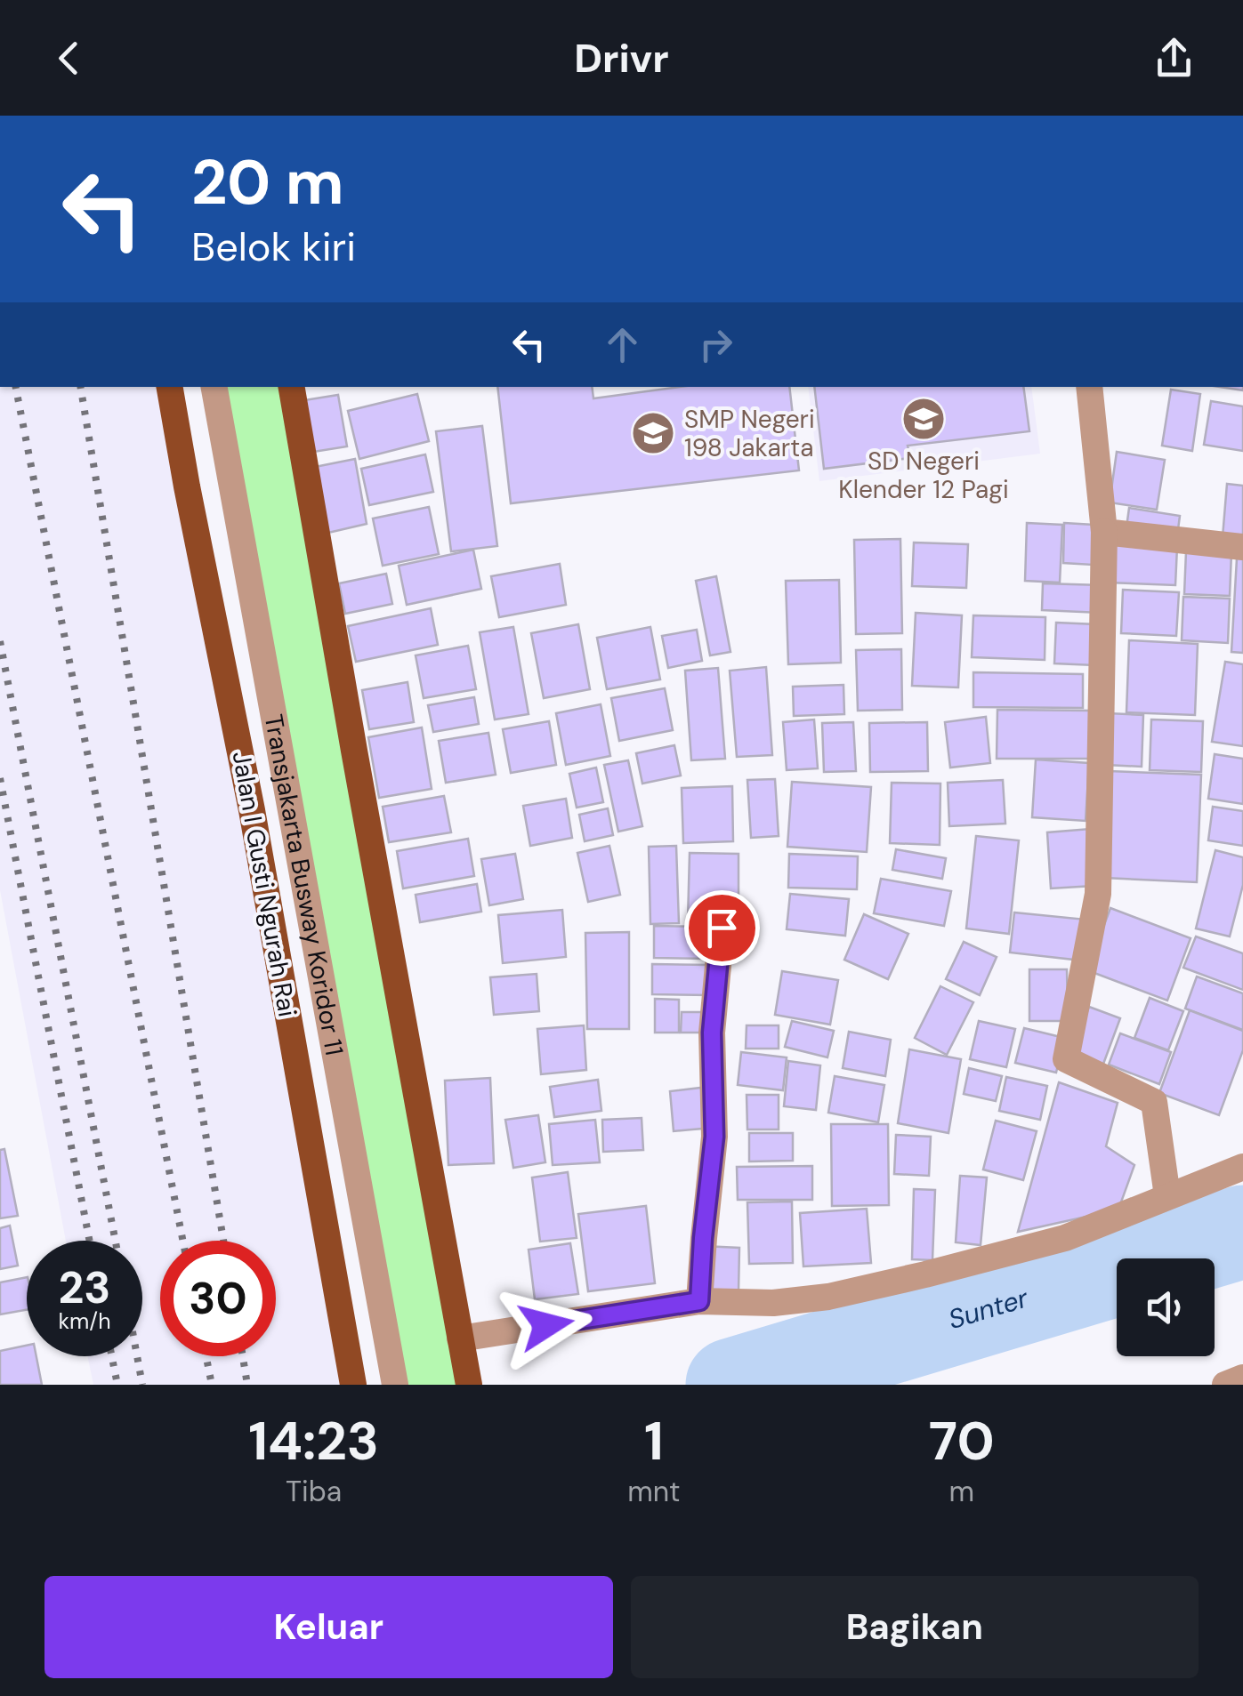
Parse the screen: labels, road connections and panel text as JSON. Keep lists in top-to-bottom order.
{
  "streets": {
    "main road": ["Jalan I Gusti Ngurah Rai"],
    "street": ["Transjakarta Busway Koridor 11"]
  },
  "water": ["Sunter"],
  "places": {
    "school or university": ["SD Negeri Klender 12 Pagi", "SMP Negeri 198 Jakarta"]
  },
  "page": {
    "header": "Drivr",
    "turn": ["20 m", "Belok kiri"],
    "speed": "23 km/h",
    "limit": "30",
    "eta": [
      "14:23",
      "Tiba",
      "1",
      "mnt",
      "70",
      "m"
    ],
    "buttons": ["Keluar", "Bagikan"]
  }
}
